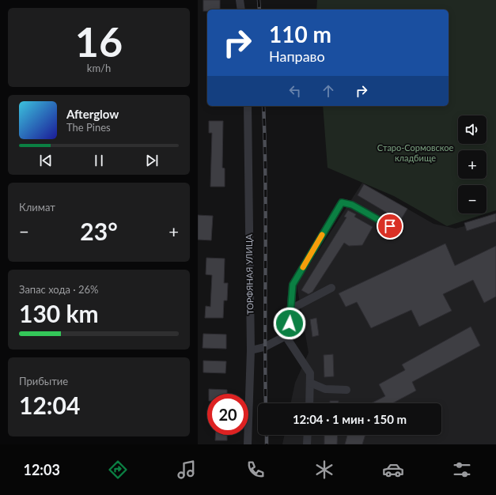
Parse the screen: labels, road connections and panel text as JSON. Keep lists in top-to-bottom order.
{
  "streets": {
    "street": ["ТОРФЯНАЯ УЛИЦА"]
  },
  "parks": ["Старо-Сормовское кладбище"],
  "page": {
    "tile": [
      ["16", "km/h"],
      "Климат",
      ["Запас хода · 26%", "130 km"],
      ["Прибытие", "12:04"]
    ],
    "turn": ["110 m", "Направо"],
    "song": ["Afterglow", "The Pines"],
    "map_buttons": ["+", "−"],
    "heat": ["−", "23°", "+"],
    "limit": "20",
    "trip": "12:04 · 1 мин · 150 m",
    "tabs": "12:03"
  }
}
